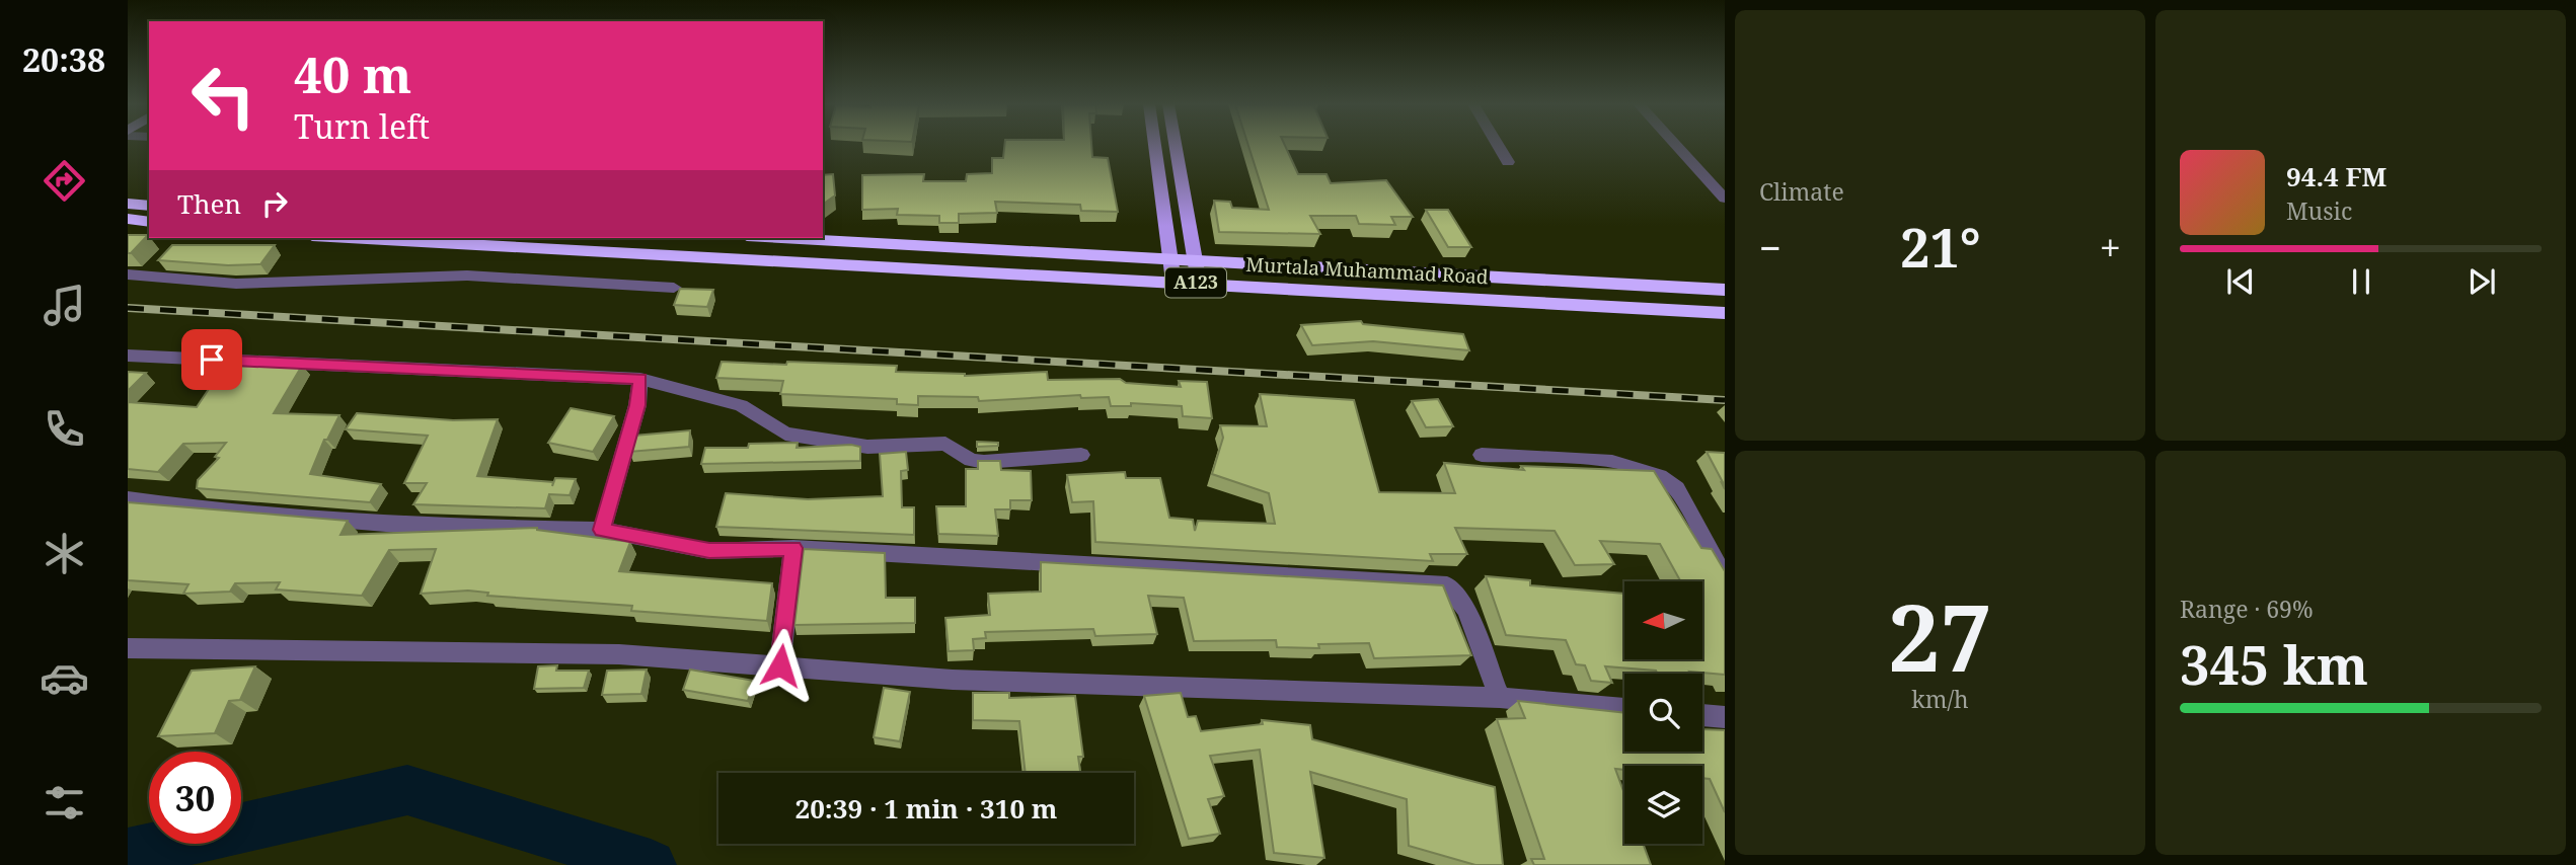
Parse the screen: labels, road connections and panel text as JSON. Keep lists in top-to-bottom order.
{
  "streets": {
    "highway": ["Murtala Muhammad Road", "A123"]
  },
  "north": "left",
  "page": {
    "tabs": "20:38",
    "tile": [
      "Climate",
      ["27", "km/h"],
      ["Range · 69%", "345 km"]
    ],
    "turn": ["40 m", "Turn left"],
    "song": ["94.4 FM", "Music"],
    "then": "Then",
    "heat": ["−", "21°", "+"],
    "limit": "30",
    "trip": "20:39 · 1 min · 310 m"
  }
}
